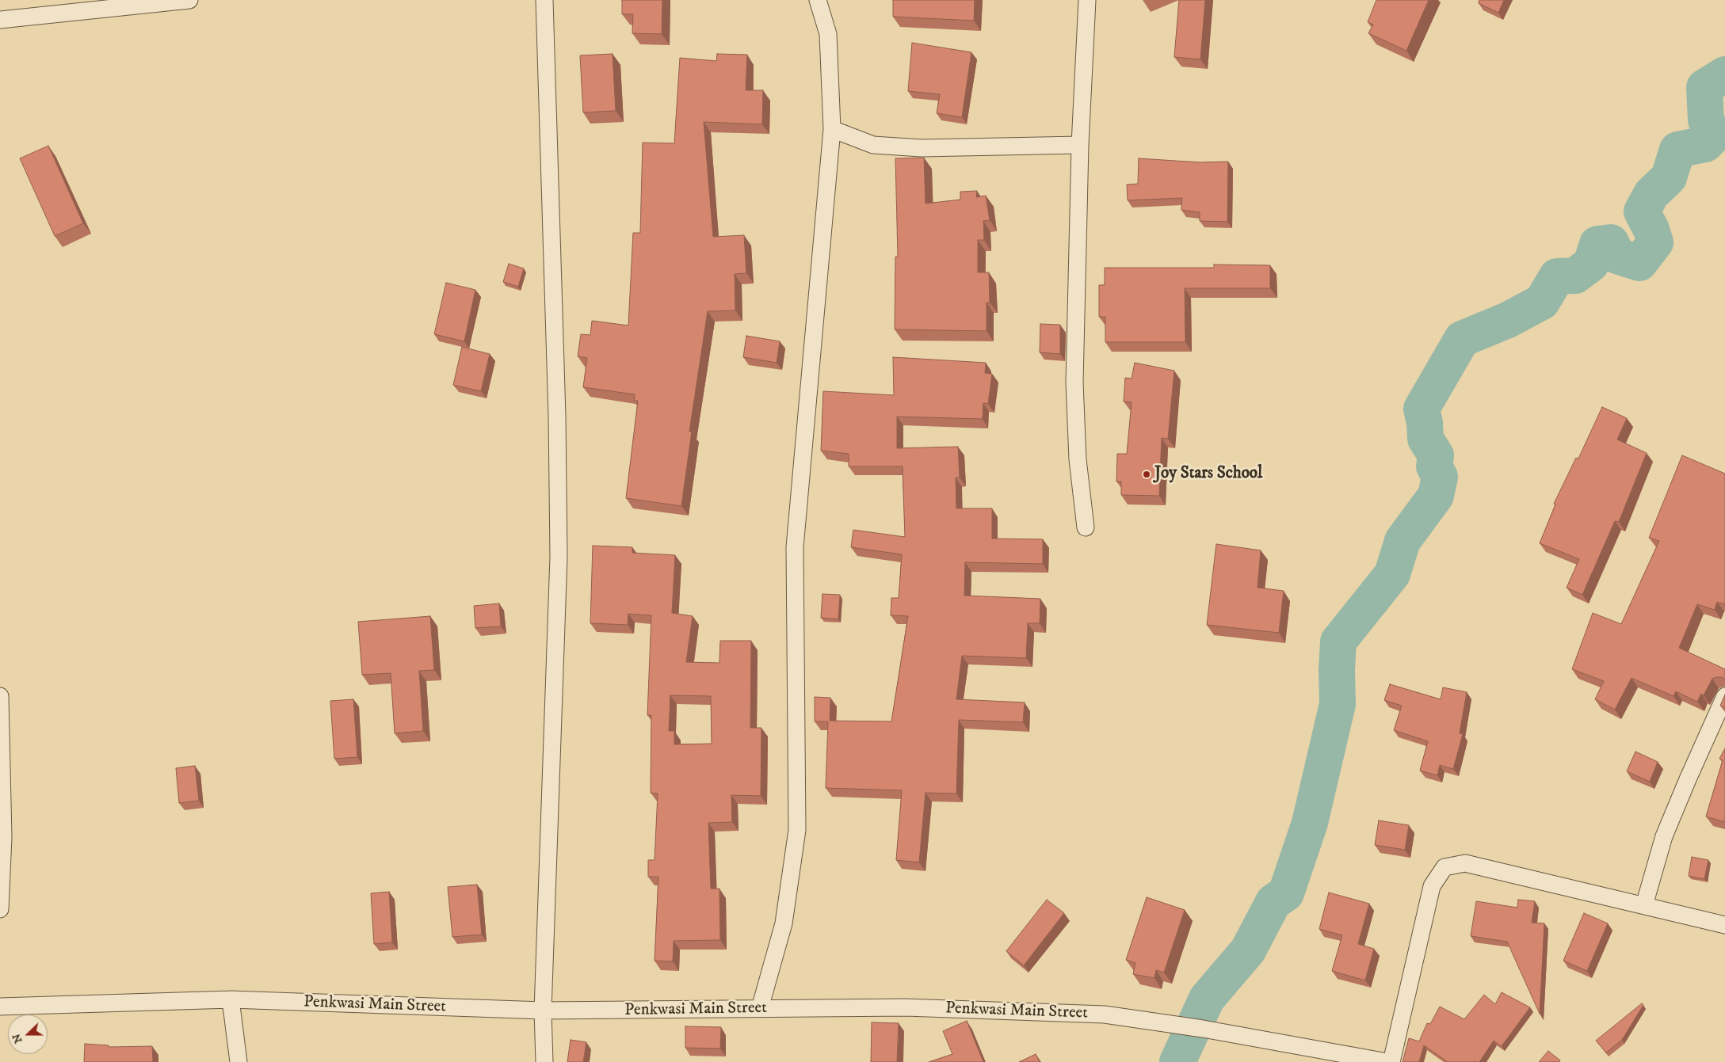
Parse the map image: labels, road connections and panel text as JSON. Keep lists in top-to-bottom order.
{
  "streets": {
    "street": ["Penkwasi Main Street"]
  },
  "places": ["Joy Stars School"],
  "north": "left"
}
